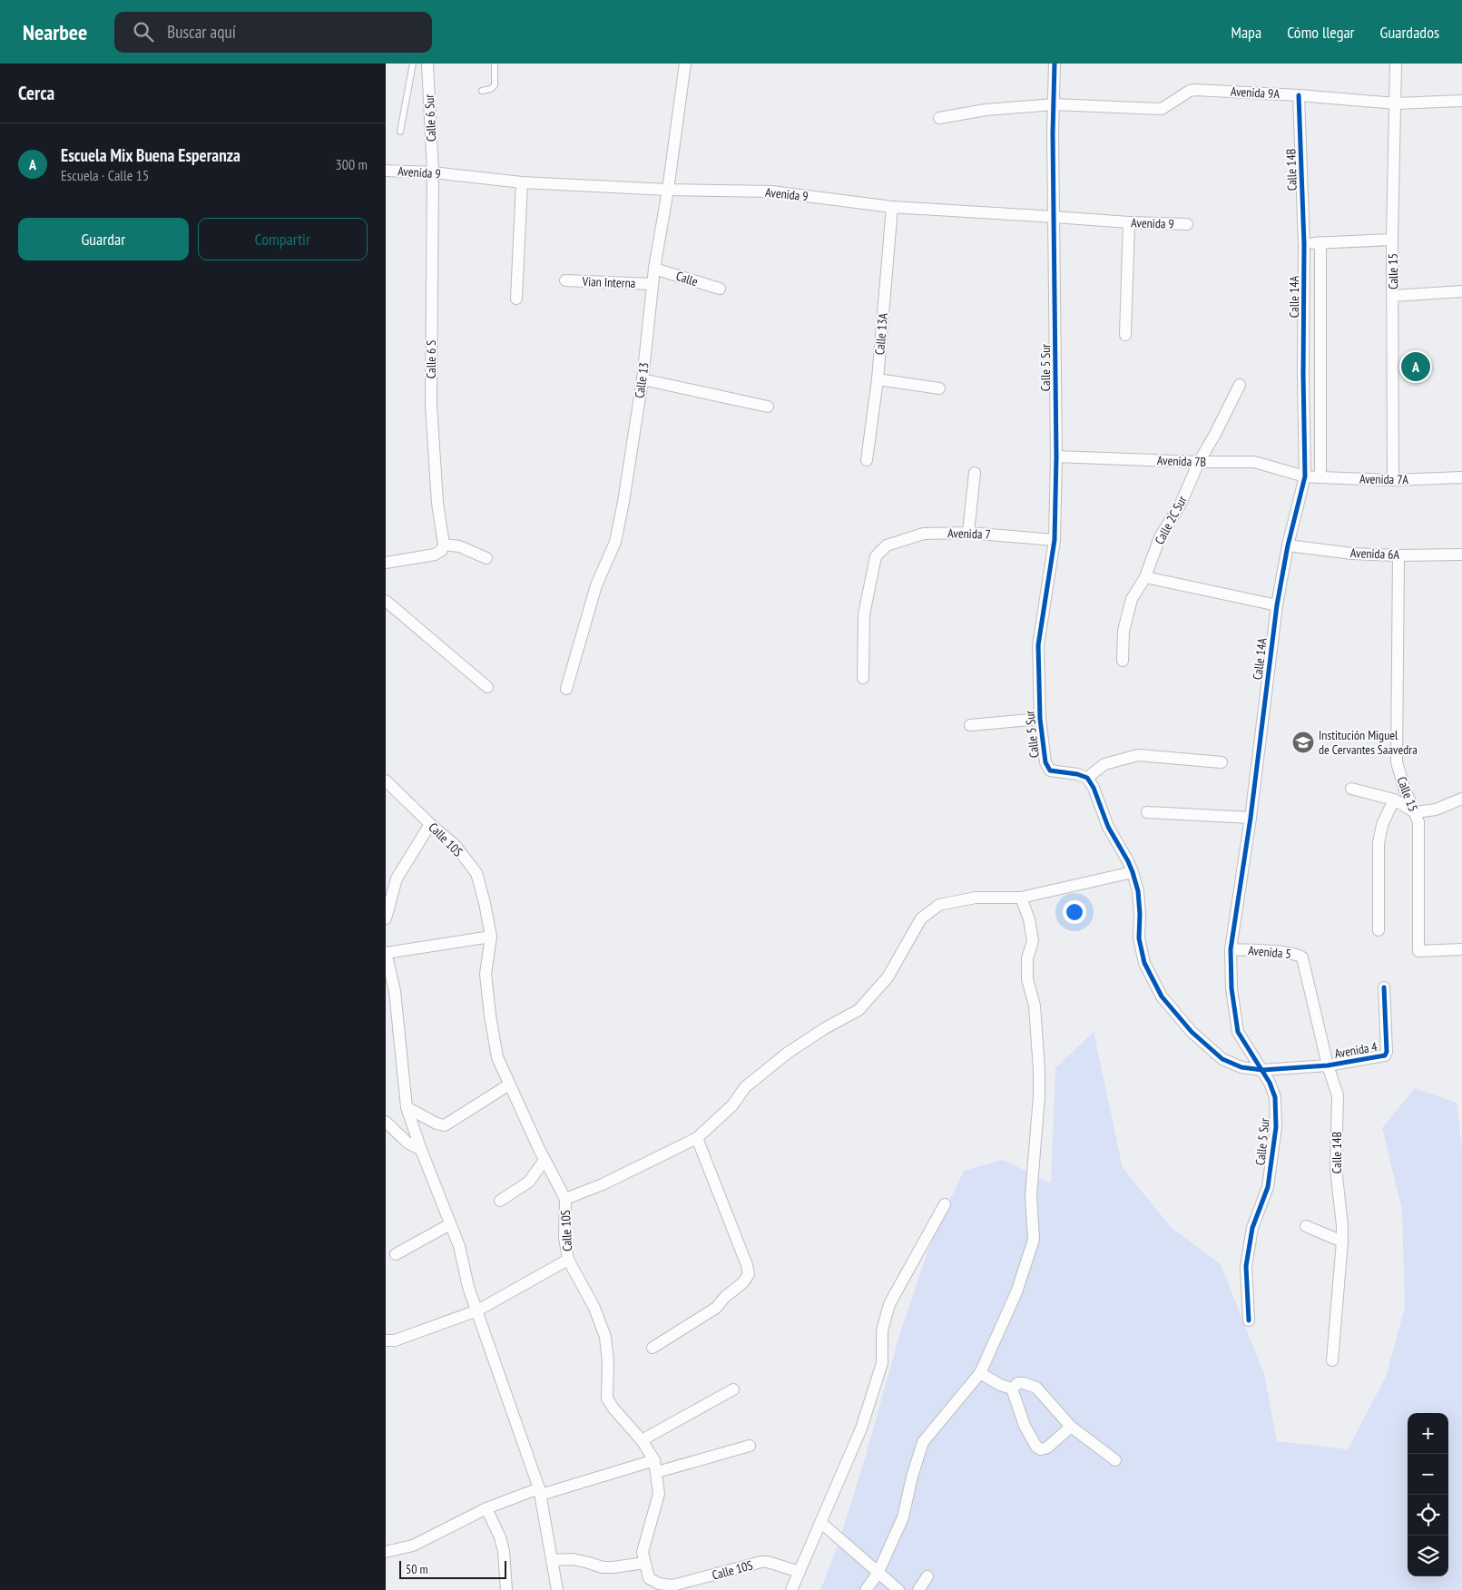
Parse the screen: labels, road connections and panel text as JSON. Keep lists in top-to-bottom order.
{
  "streets": {
    "street": [
      "Avenida 9A",
      "Calle 6 Sur",
      "Calle 14B",
      "Avenida 9",
      "Calle 15",
      "Calle",
      "Vian Interna",
      "Calle 14A",
      "Calle 13A",
      "Calle 6 S",
      "Calle 5 Sur",
      "Calle 13",
      "Avenida 7B",
      "Avenida 7A",
      "Calle 2C Sur",
      "Avenida 7",
      "Avenida 6A",
      "Calle 10S",
      "Avenida 5",
      "Avenida 4"
    ]
  },
  "crossings": [
    ["Avenida 9A", "Calle 14B"],
    ["Avenida 9A", "Calle 15"],
    ["Avenida 9A", "Calle 5 Sur"],
    ["Calle 6 Sur", "Avenida 9"],
    ["Calle 6 Sur", "Calle 6 S"],
    ["Calle 14B", "Calle 14A"],
    ["Calle 14B", "Avenida 5"],
    ["Calle 14B", "Avenida 4"],
    ["Avenida 9", "Calle 13A"],
    ["Avenida 9", "Calle 6 S"],
    ["Avenida 9", "Calle 5 Sur"],
    ["Avenida 9", "Calle 13"],
    ["Calle 15", "Avenida 7A"],
    ["Calle 15", "Avenida 6A"],
    ["Calle", "Calle 13"],
    ["Vian Interna", "Calle 13"],
    ["Calle 14A", "Calle 5 Sur"],
    ["Calle 14A", "Avenida 7B"],
    ["Calle 14A", "Avenida 7A"],
    ["Calle 14A", "Avenida 6A"],
    ["Calle 14A", "Avenida 5"],
    ["Calle 14A", "Avenida 4"],
    ["Calle 5 Sur", "Avenida 7B"],
    ["Calle 5 Sur", "Avenida 7"],
    ["Calle 5 Sur", "Avenida 4"],
    ["Avenida 7B", "Avenida 7A"],
    ["Avenida 7B", "Calle 2C Sur"]
  ],
  "places": {
    "school or university": ["Institución Miguel de Cervantes Saavedra"]
  },
  "scale_bar": "50 m",
  "page": {
    "header": "Nearbee",
    "search": "Buscar aquí",
    "nav": ["Mapa", "Cómo llegar", "Guardados"],
    "heading": "Cerca",
    "list": [
      {
        "mark": "A",
        "name": "Escuela Mix Buena Esperanza",
        "note": "Escuela · Calle 15",
        "value": "300 m"
      }
    ],
    "buttons": ["Guardar", "Compartir"],
    "pins": "A",
    "map_buttons": ["+", "−"],
    "scale": "50 m"
  }
}
